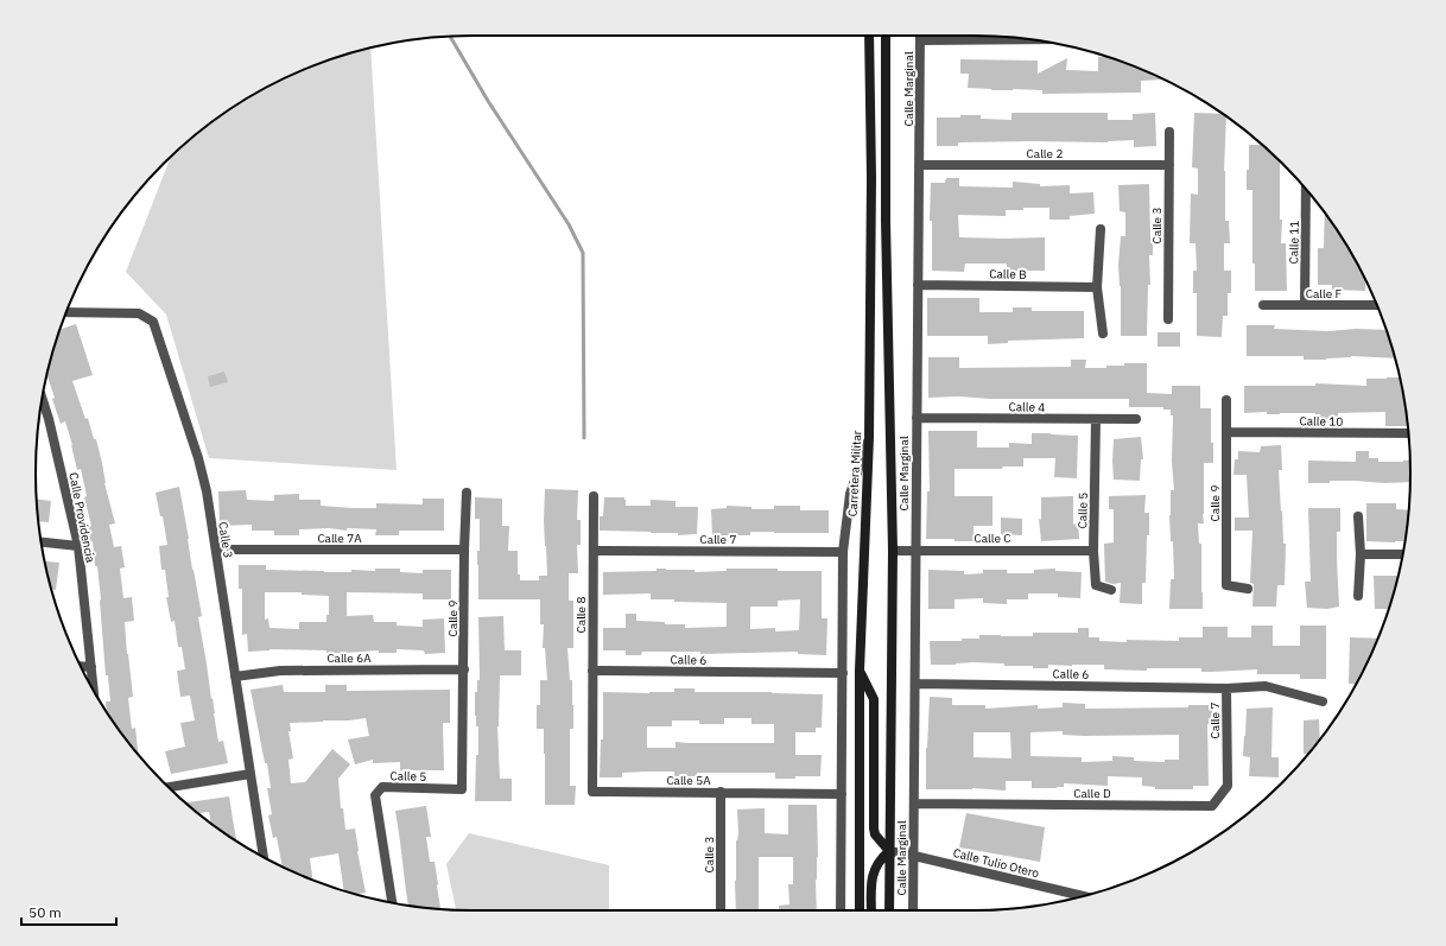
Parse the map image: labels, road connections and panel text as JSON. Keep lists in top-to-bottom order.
{
  "streets": {
    "main road": ["Carretera Militar"],
    "street": [
      "Calle Marginal",
      "Calle 2",
      "Calle 3",
      "Calle 11",
      "Calle B",
      "Calle F",
      "Calle 4",
      "Calle 10",
      "Calle 9",
      "Calle 5",
      "Calle Providencia",
      "Calle 7A",
      "Calle C",
      "Calle 7",
      "Calle 8",
      "Calle 6A",
      "Calle 6",
      "Calle 5A",
      "Calle D",
      "Calle Tulio Otero"
    ]
  },
  "crossings": [
    ["Calle Marginal", "Calle 2"],
    ["Calle Marginal", "Calle B"],
    ["Calle Marginal", "Calle 4"],
    ["Calle Marginal", "Calle C"],
    ["Calle Marginal", "Calle 6"],
    ["Calle Marginal", "Calle D"],
    ["Calle Marginal", "Calle Tulio Otero"],
    ["Calle 2", "Calle 3"],
    ["Calle 3", "Calle 7A"],
    ["Calle 3", "Calle 6A"],
    ["Calle 3", "Calle 5A"],
    ["Calle 11", "Calle F"],
    ["Calle 4", "Calle 5"],
    ["Calle 10", "Calle 9"],
    ["Calle 9", "Calle 5"],
    ["Calle 9", "Calle 7A"],
    ["Calle 9", "Calle 6A"],
    ["Calle 5", "Calle C"],
    ["Calle 7", "Calle 8"],
    ["Calle 7", "Calle 6"],
    ["Calle 7", "Calle D"],
    ["Calle 8", "Calle 6"],
    ["Calle 8", "Calle 5A"]
  ],
  "scale_bar": "50 m"
}
